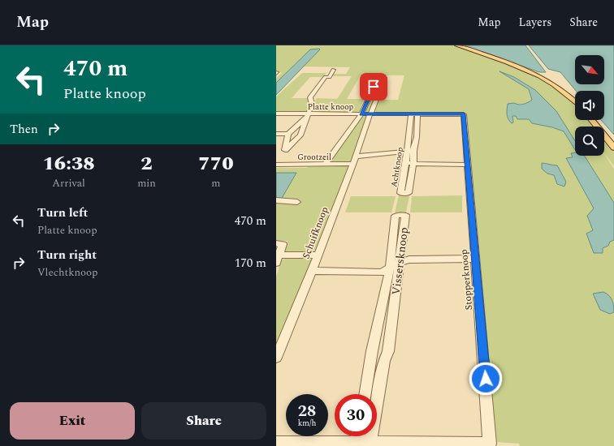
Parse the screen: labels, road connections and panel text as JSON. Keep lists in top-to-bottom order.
{
  "streets": {
    "street": [
      "Platte knoop",
      "Grootzeil",
      "Achtknoop",
      "Schuifknoop",
      "Vissersknoop",
      "Stopperknoop"
    ]
  },
  "crossings": [
    ["Platte knoop", "Achtknoop"],
    ["Platte knoop", "Schuifknoop"],
    ["Platte knoop", "Stopperknoop"],
    ["Grootzeil", "Achtknoop"],
    ["Grootzeil", "Schuifknoop"],
    ["Vissersknoop", "Stopperknoop"]
  ],
  "north": "bottom right",
  "page": {
    "header": "Map",
    "nav": ["Map", "Layers", "Share"],
    "turn": ["470 m", "Platte knoop"],
    "then": "Then",
    "eta": [
      "16:38",
      "Arrival",
      "2",
      "min",
      "770",
      "m"
    ],
    "list": [
      {
        "name": "Turn left",
        "note": "Platte knoop",
        "value": "470 m"
      },
      {
        "name": "Turn right",
        "note": "Vlechtknoop",
        "value": "170 m"
      }
    ],
    "speed": "28 km/h",
    "limit": "30",
    "buttons": ["Exit", "Share"]
  }
}
